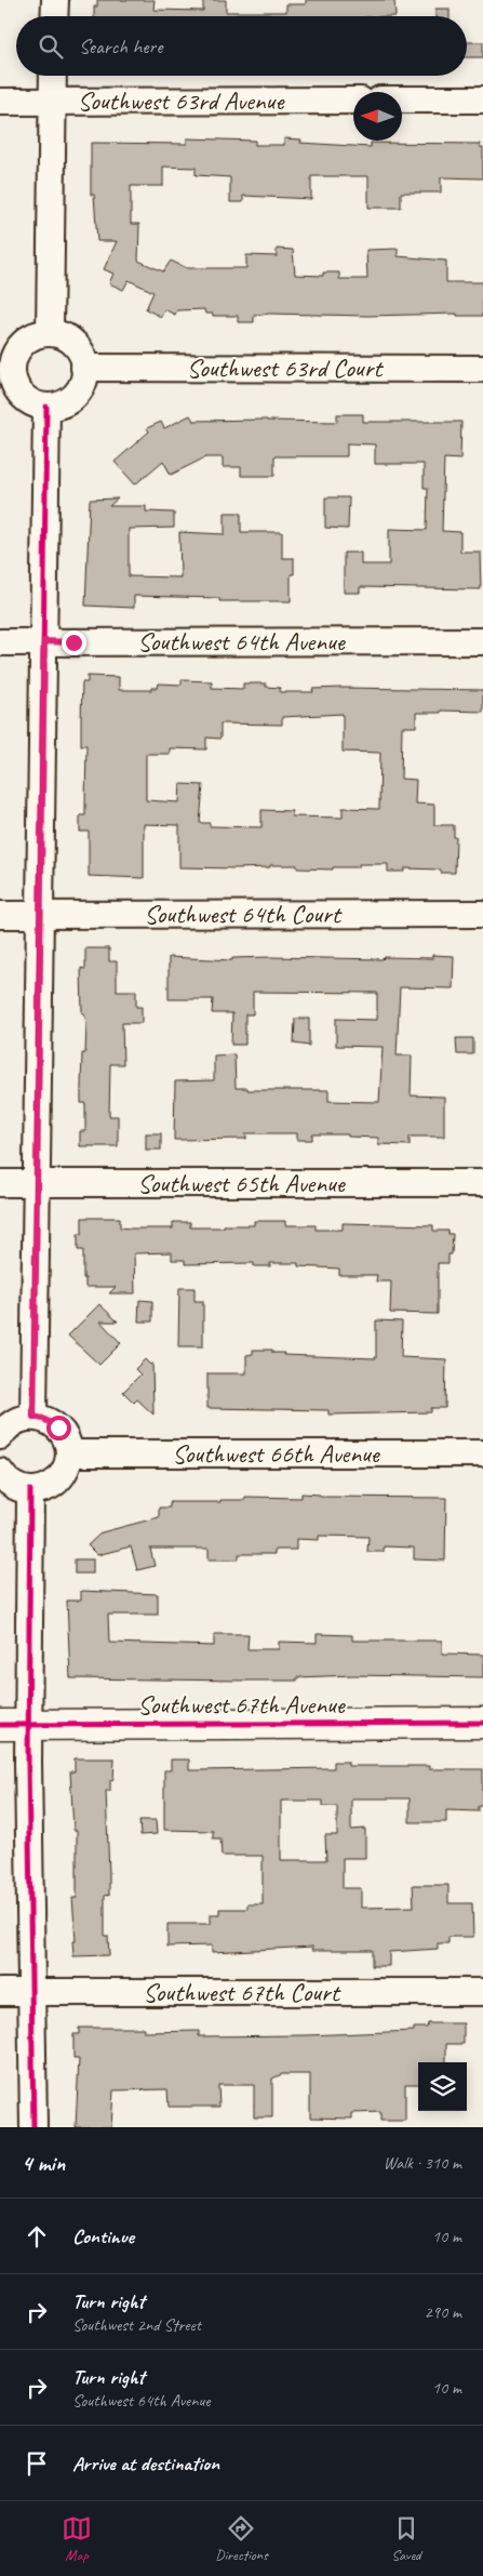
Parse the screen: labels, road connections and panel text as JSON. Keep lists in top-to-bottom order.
{
  "streets": {
    "main road": ["Southwest 67th Avenue"],
    "street": [
      "Southwest 63rd Avenue",
      "Southwest 63rd Court",
      "Southwest 64th Avenue",
      "Southwest 64th Court",
      "Southwest 65th Avenue",
      "Southwest 66th Avenue",
      "Southwest 67th Court"
    ]
  },
  "north": "left",
  "page": {
    "search": "Search here",
    "heading": ["4 min", "Walk · 310 m"],
    "list": [
      ["Continue", "10 m"],
      ["Turn right", "Southwest 2nd Street", "290 m"],
      ["Turn right", "Southwest 64th Avenue", "10 m"],
      "Arrive at destination"
    ],
    "nav": ["Map", "Directions", "Saved"]
  }
}
